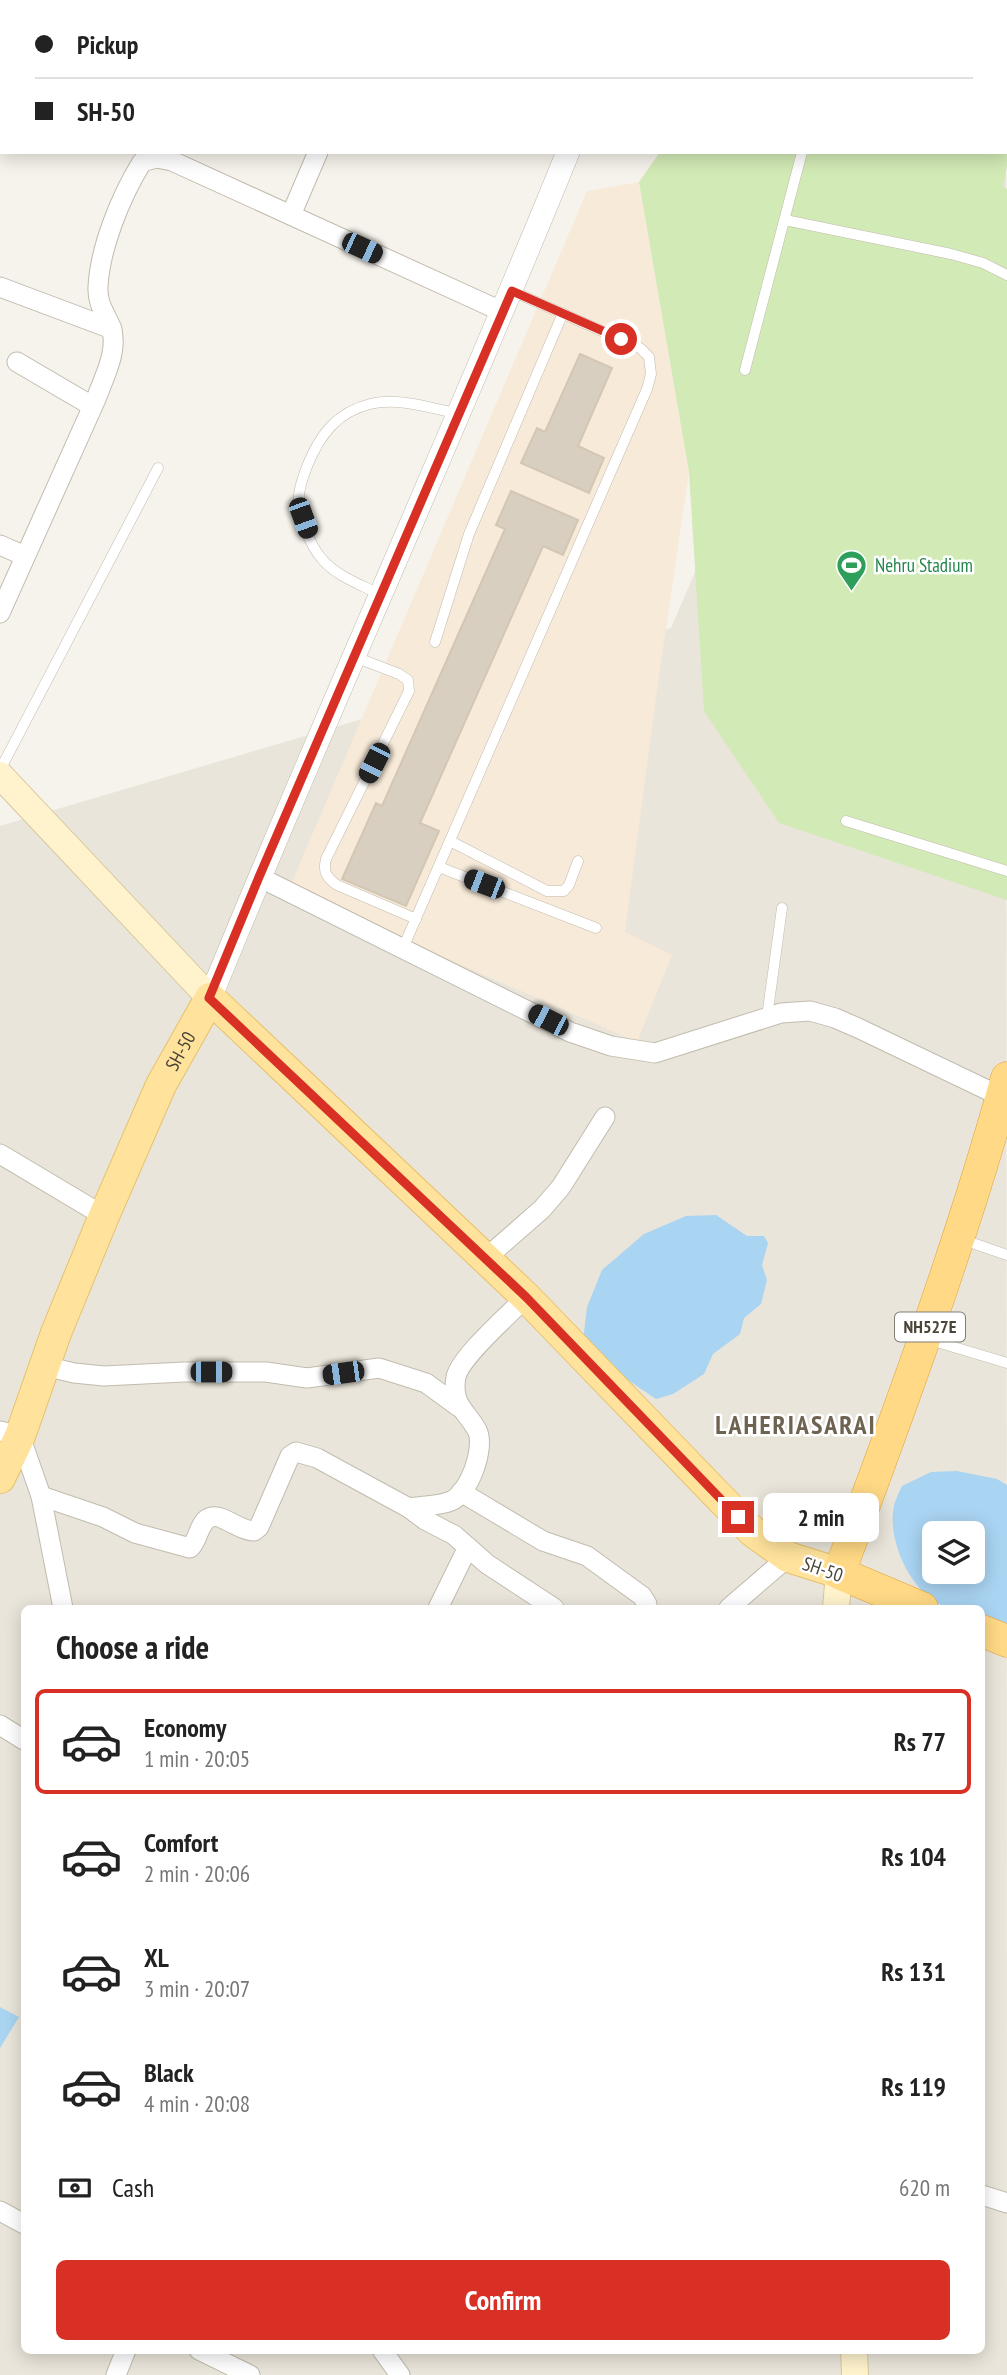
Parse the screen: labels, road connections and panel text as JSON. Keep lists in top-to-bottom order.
{
  "streets": {
    "highway": ["SH-50", "NH527E"]
  },
  "crossings": [
    ["SH-50", "NH527E"]
  ],
  "districts": ["LAHERIASARAI"],
  "places": {
    "sports": ["Nehru Stadium"]
  },
  "page": {
    "banner": ["Pickup", "SH-50"],
    "bubble": "2 min",
    "heading": "Choose a ride",
    "list": [
      {
        "name": "Economy",
        "note": "1 min · 20:05",
        "value": "Rs 77"
      },
      {
        "name": "Comfort",
        "note": "2 min · 20:06",
        "value": "Rs 104"
      },
      {
        "name": "XL",
        "note": "3 min · 20:07",
        "value": "Rs 131"
      },
      {
        "name": "Black",
        "note": "4 min · 20:08",
        "value": "Rs 119"
      }
    ],
    "pay": ["Cash", "620 m"],
    "buttons": "Confirm"
  }
}
